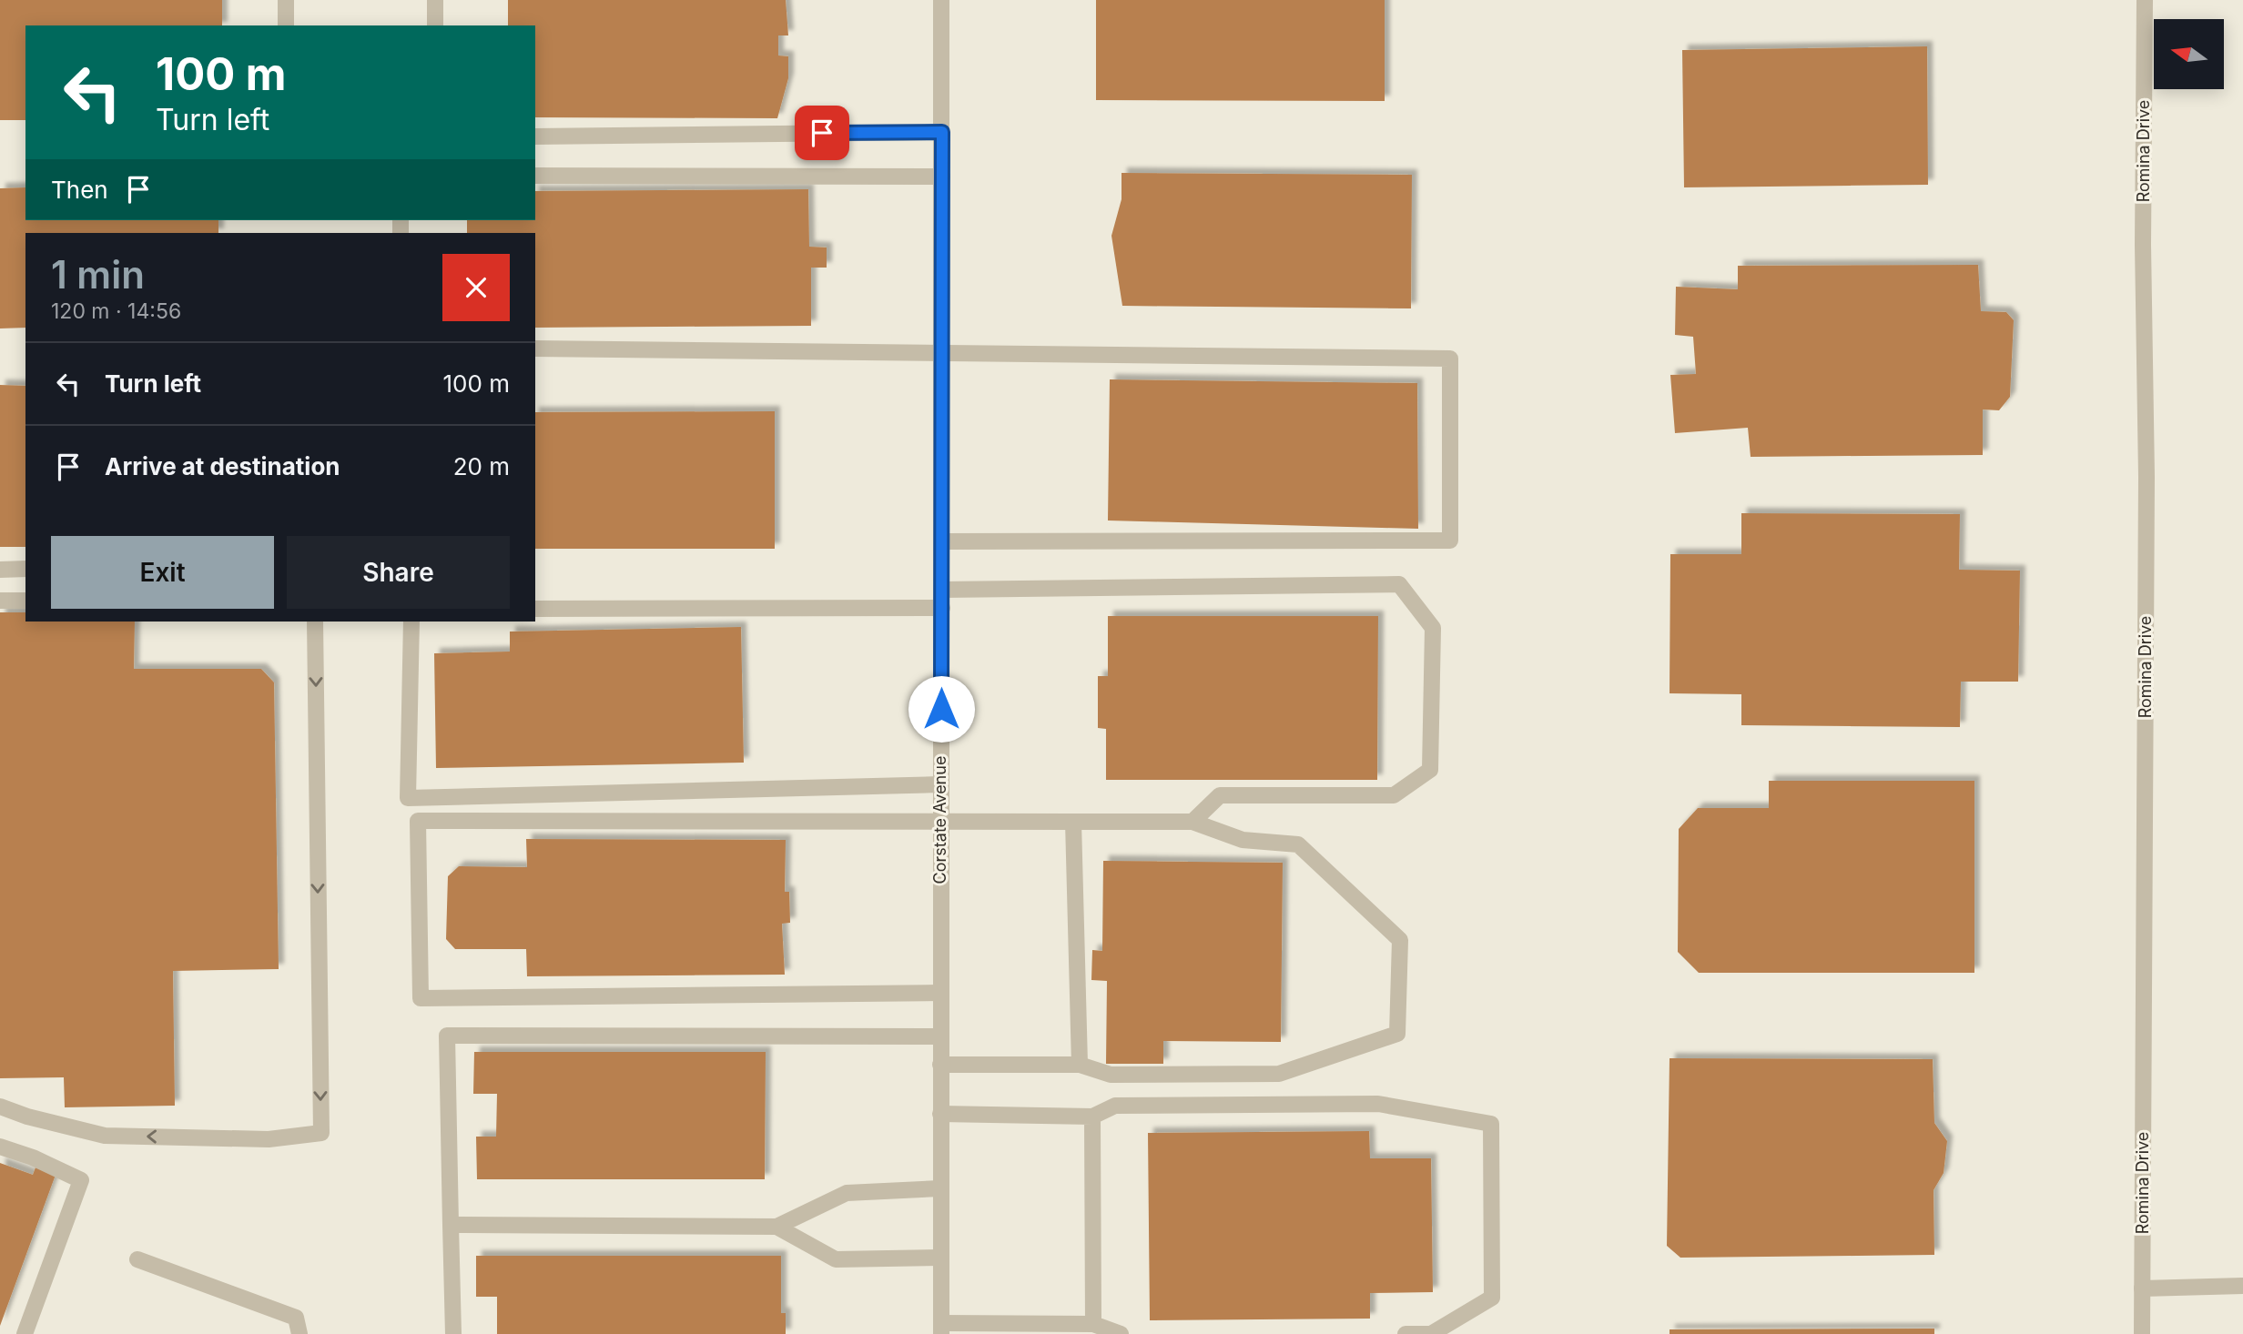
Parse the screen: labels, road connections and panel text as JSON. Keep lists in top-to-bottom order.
{
  "streets": {
    "street": ["Romina Drive", "Corstate Avenue"]
  },
  "north": "left",
  "page": {
    "turn": ["100 m", "Turn left"],
    "then": "Then",
    "heading": ["1 min", "120 m · 14:56"],
    "list": [
      {
        "name": "Turn left",
        "value": "100 m"
      },
      {
        "name": "Arrive at destination",
        "value": "20 m"
      }
    ],
    "buttons": ["Exit", "Share"]
  }
}
